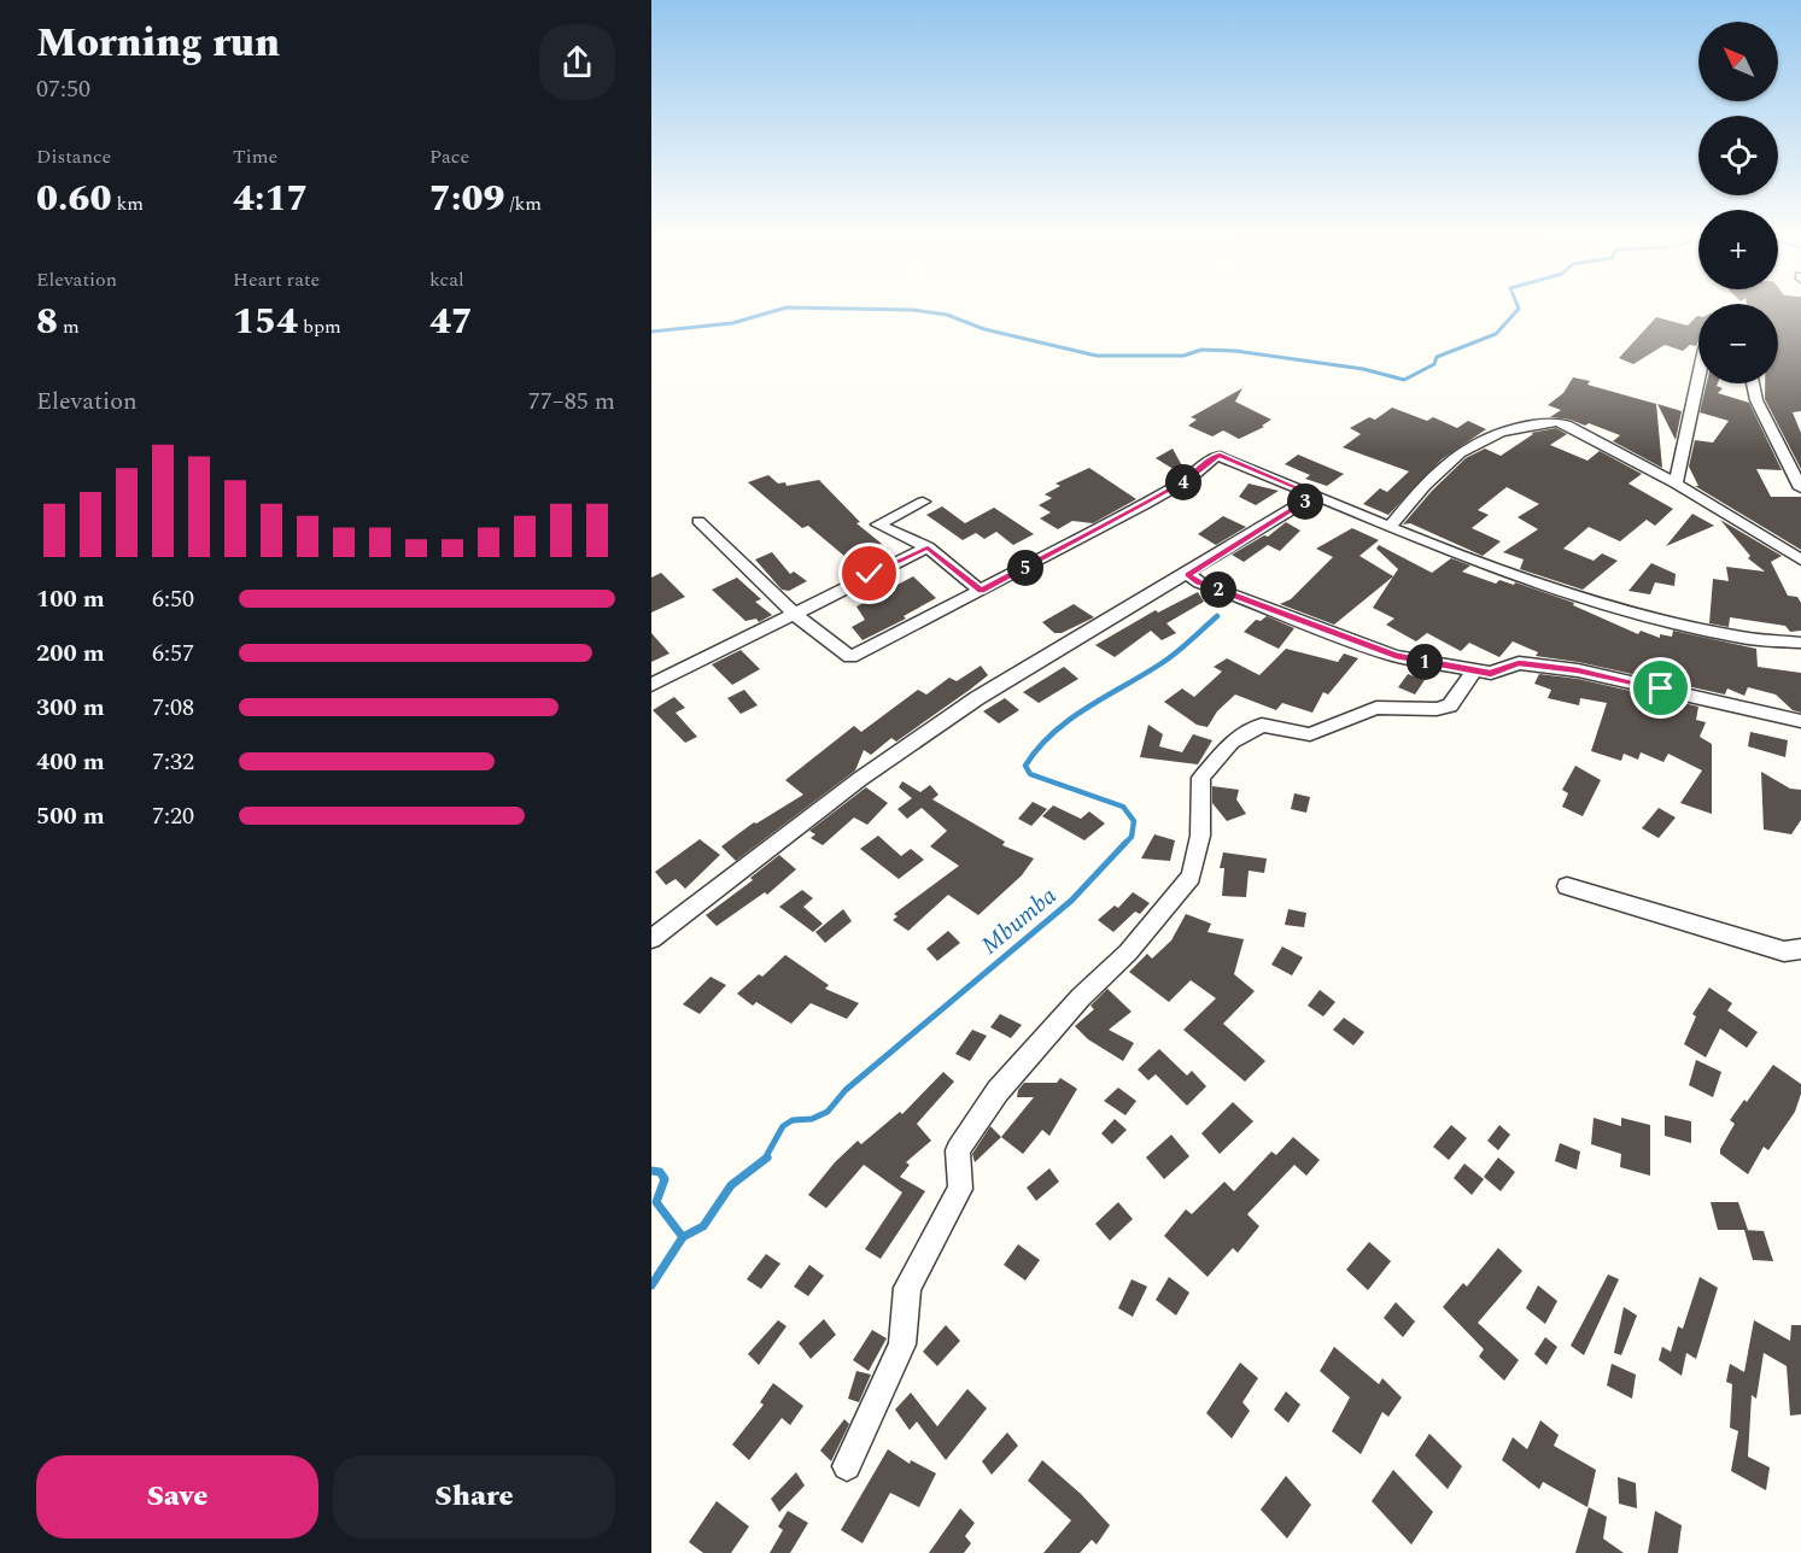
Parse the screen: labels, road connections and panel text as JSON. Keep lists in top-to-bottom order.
{
  "water": ["Mbumba"],
  "north": "top left",
  "page": {
    "heading": ["Morning run", "07:50"],
    "map_buttons": ["+", "−"],
    "stats": [
      ["Distance", "0.60 km"],
      ["Time", "4:17"],
      ["Pace", "7:09 /km"],
      ["Elevation", "8 m"],
      ["Heart rate", "154 bpm"],
      ["kcal", "47"]
    ],
    "chart": ["Elevation", "77–85 m"],
    "pins": [
      "4",
      "3",
      "5",
      "2",
      "1"
    ],
    "list": [
      {
        "name": "100 m",
        "note": "6:50"
      },
      {
        "name": "200 m",
        "note": "6:57"
      },
      {
        "name": "300 m",
        "note": "7:08"
      },
      {
        "name": "400 m",
        "note": "7:32"
      },
      {
        "name": "500 m",
        "note": "7:20"
      }
    ],
    "buttons": ["Save", "Share"]
  }
}
